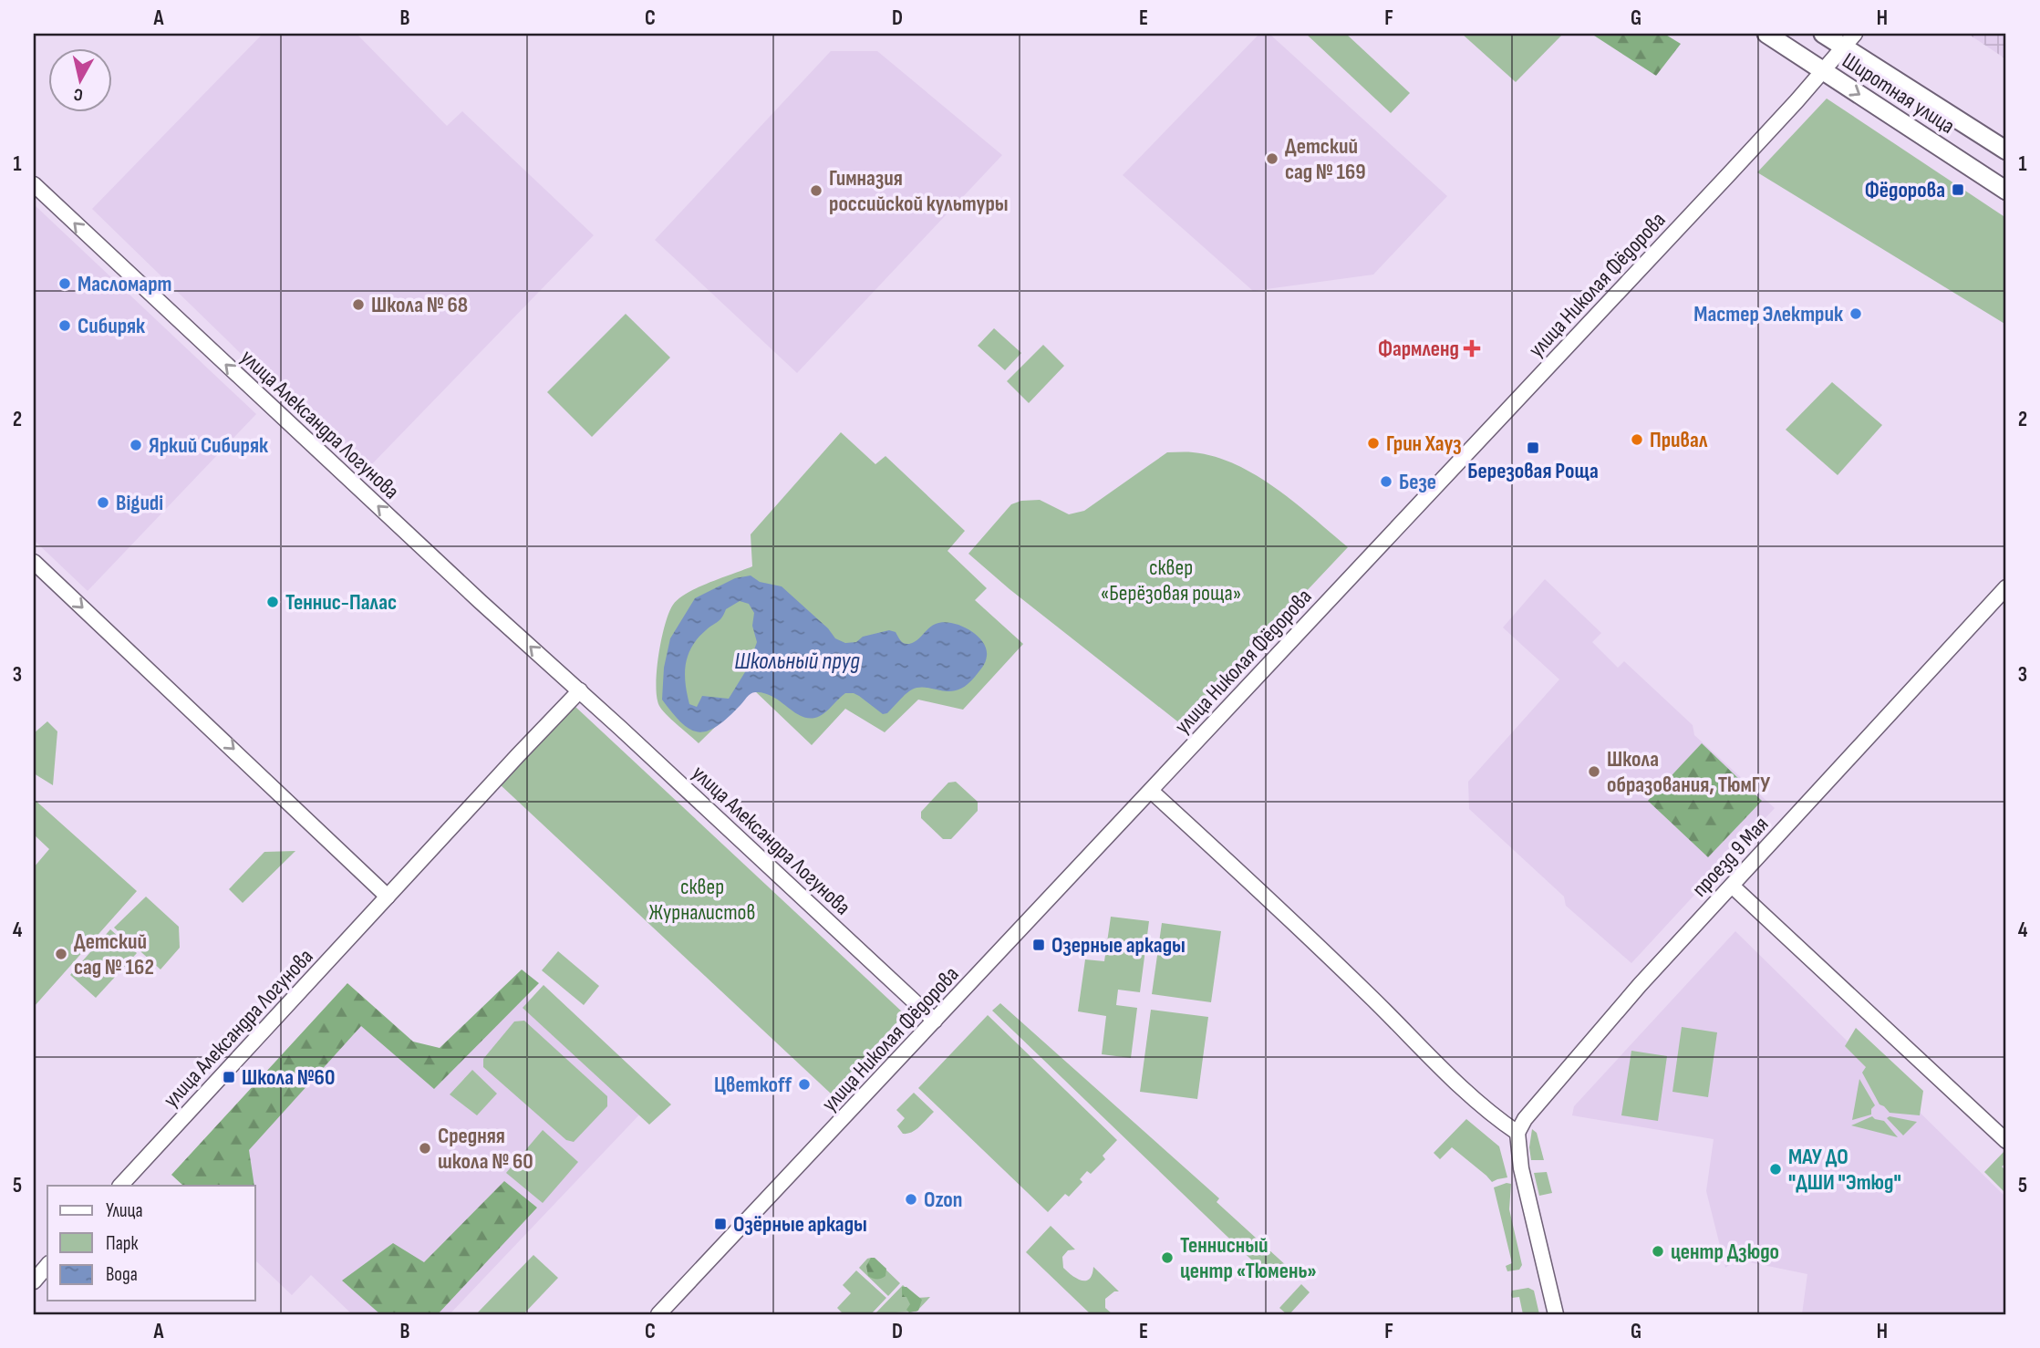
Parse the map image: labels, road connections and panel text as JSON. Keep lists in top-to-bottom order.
{
  "streets": {
    "main road": ["Широтная улица"],
    "street": ["улица Николая Фёдорова", "улица Александра Логунова", "проезд 9 Мая"]
  },
  "crossings": [
    ["Широтная улица", "улица Николая Фёдорова"],
    ["улица Николая Фёдорова", "улица Александра Логунова"]
  ],
  "one_way": ["улица Александра Логунова"],
  "water": ["Школьный пруд"],
  "parks": ["сквер «Берёзовая роща»", "сквер Журналистов"],
  "places": {
    "other": [
      "Детский сад № 169",
      "Гимназия российской культуры",
      "Масломарт",
      "Школа № 68",
      "Мастер Электрик",
      "Сибиряк",
      "Привал",
      "Грин Хауз",
      "Яркий Сибиряк",
      "Безе",
      "Bigudi",
      "Теннис-Палас",
      "Школа образования, ТюмГУ",
      "Детский сад № 162",
      "Цветкоff",
      "Средняя школа № 60",
      "МАУ ДО \"ДШИ \"Этюд\"",
      "Ozon",
      "центр Дзюдо",
      "Теннисный центр «Тюмень»"
    ],
    "transit": [
      "Фёдорова",
      "Березовая Роща",
      "Озерные аркады",
      "Школа №60",
      "Озёрные аркады"
    ],
    "health": ["Фармленд"]
  },
  "legend": ["Улица", "Парк", "Вода"],
  "north": "bottom",
  "grid": {
    "columns": [
      "A",
      "B",
      "C",
      "D",
      "E",
      "F",
      "G",
      "H"
    ],
    "rows": [
      "1",
      "2",
      "3",
      "4",
      "5"
    ]
  }
}
